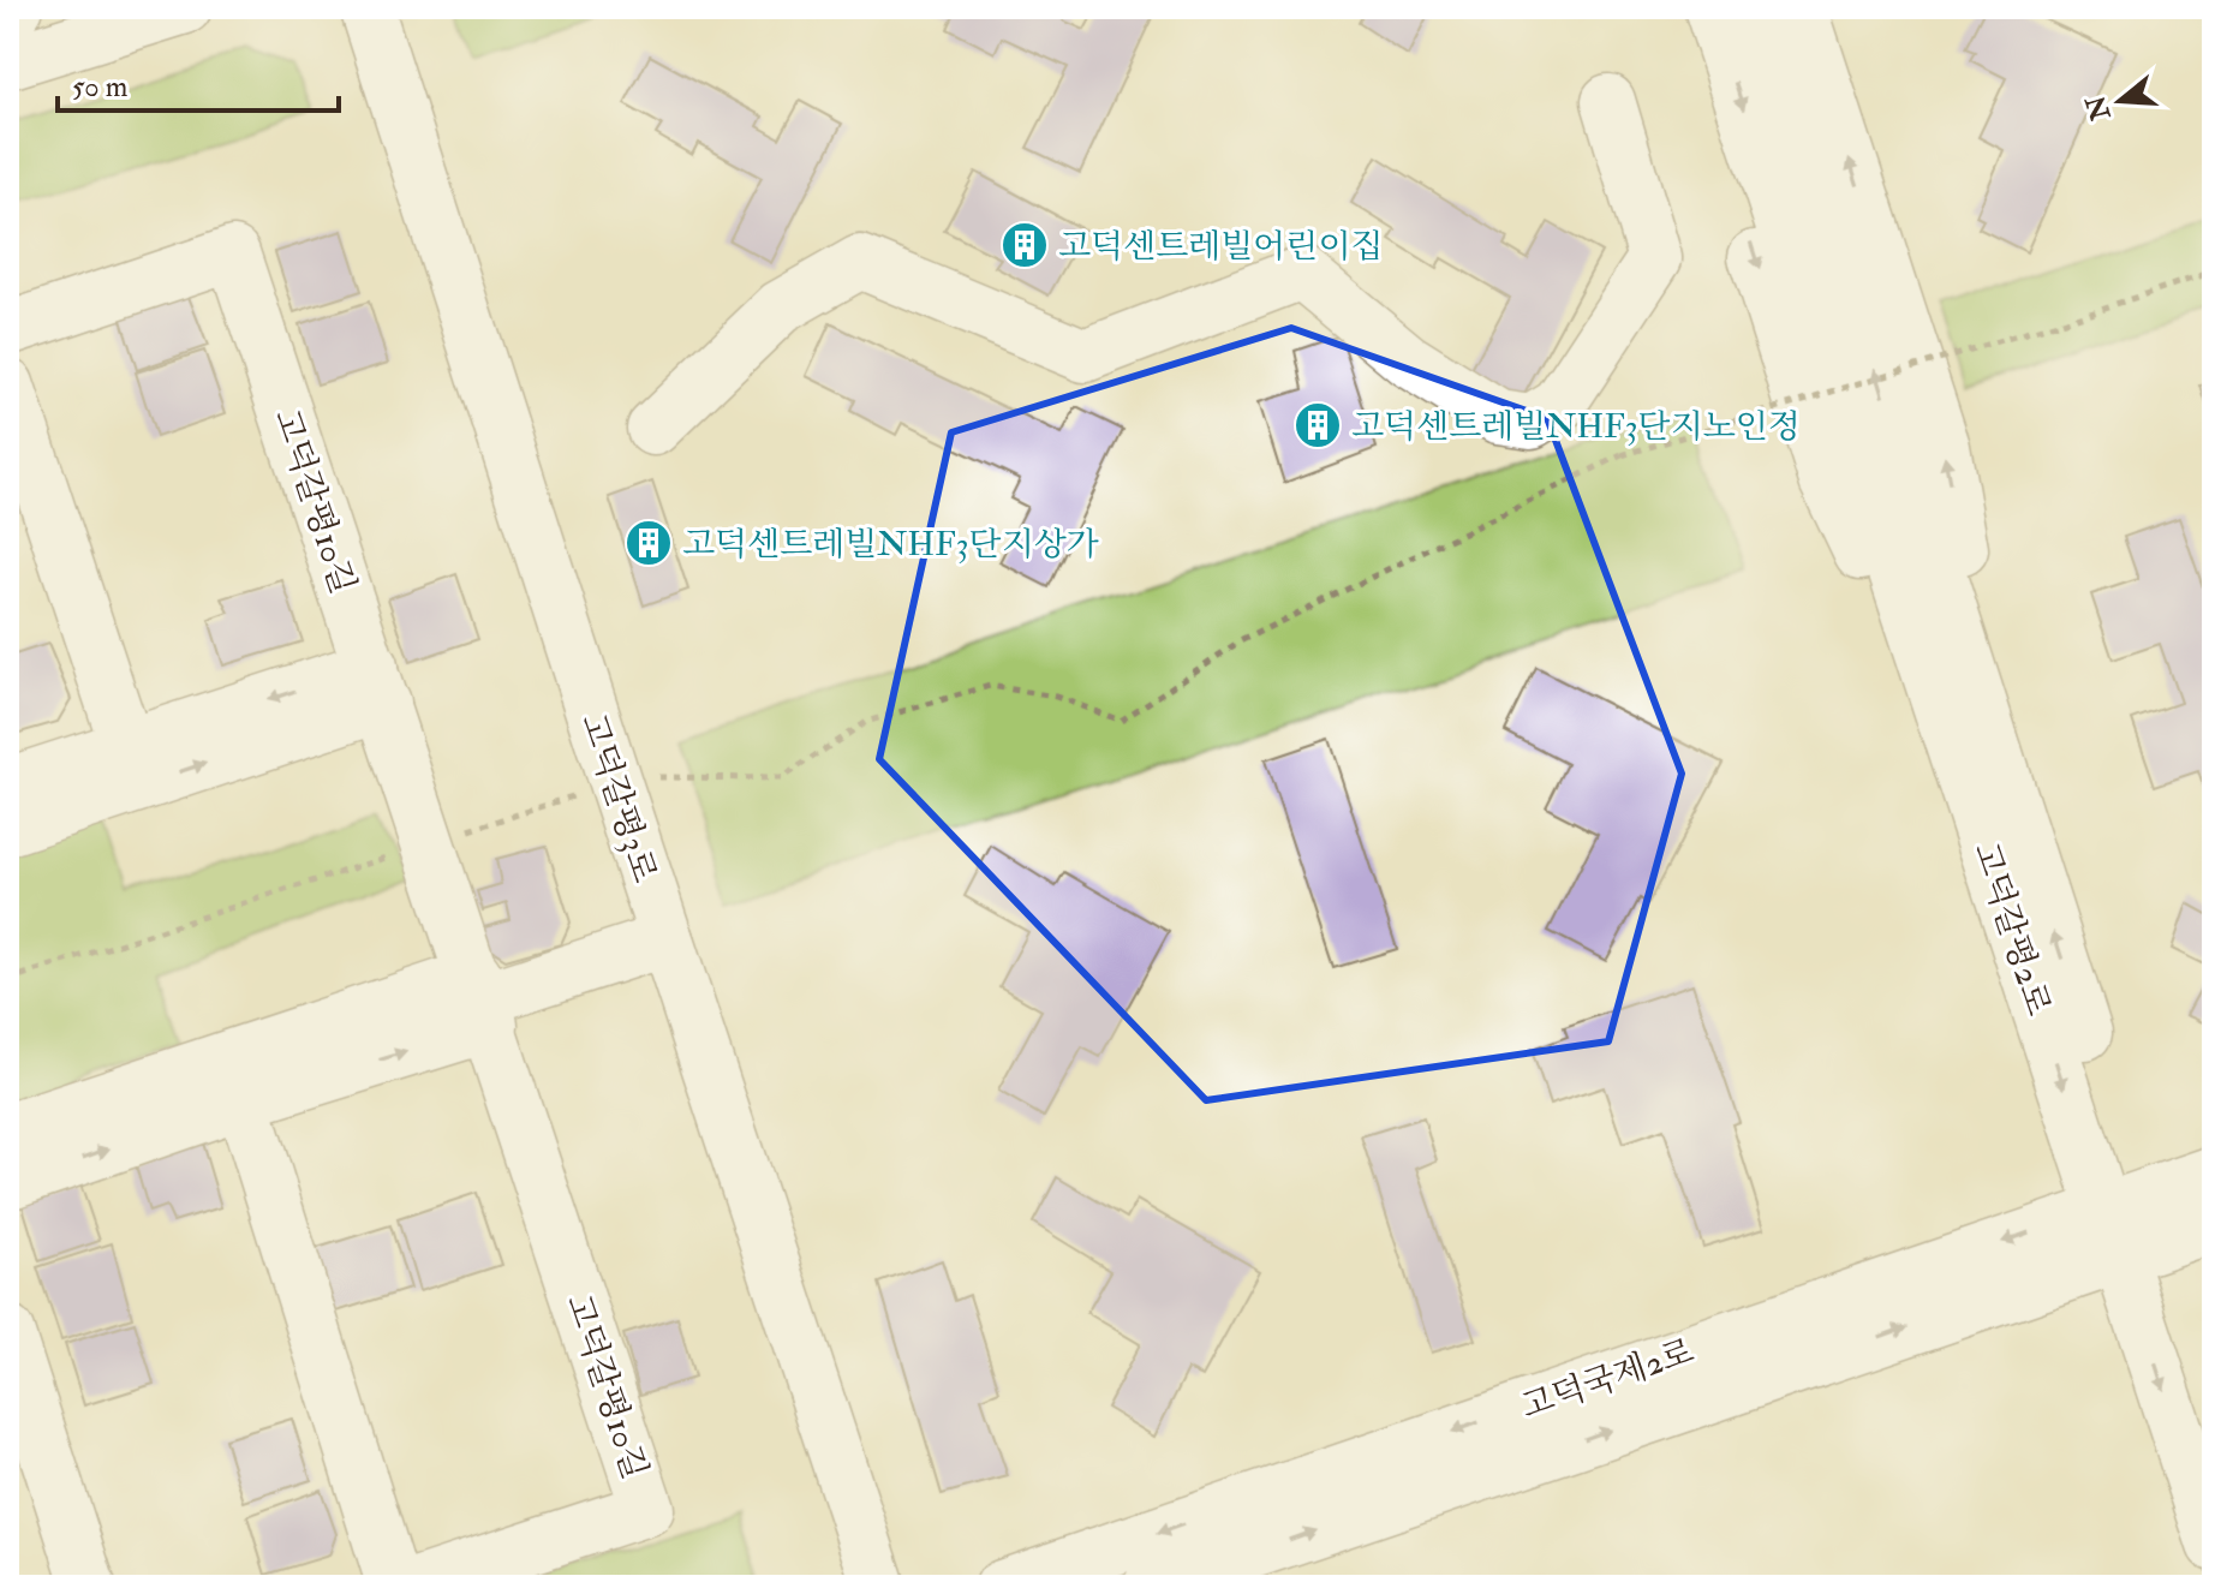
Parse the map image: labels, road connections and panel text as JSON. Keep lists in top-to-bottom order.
{
  "streets": {
    "street": [
      "고덕갈평10길",
      "고덕갈평3로",
      "고덕갈평2로",
      "고덕국제2로"
    ]
  },
  "crossings": [
    ["고덕갈평2로", "고덕국제2로"]
  ],
  "places": {
    "building": ["고덕센트레빌어린이집", "고덕센트레빌NHF3단지노인정", "고덕센트레빌NHF3단지상가"]
  },
  "scale_bar": "50 m",
  "north": "left"
}
